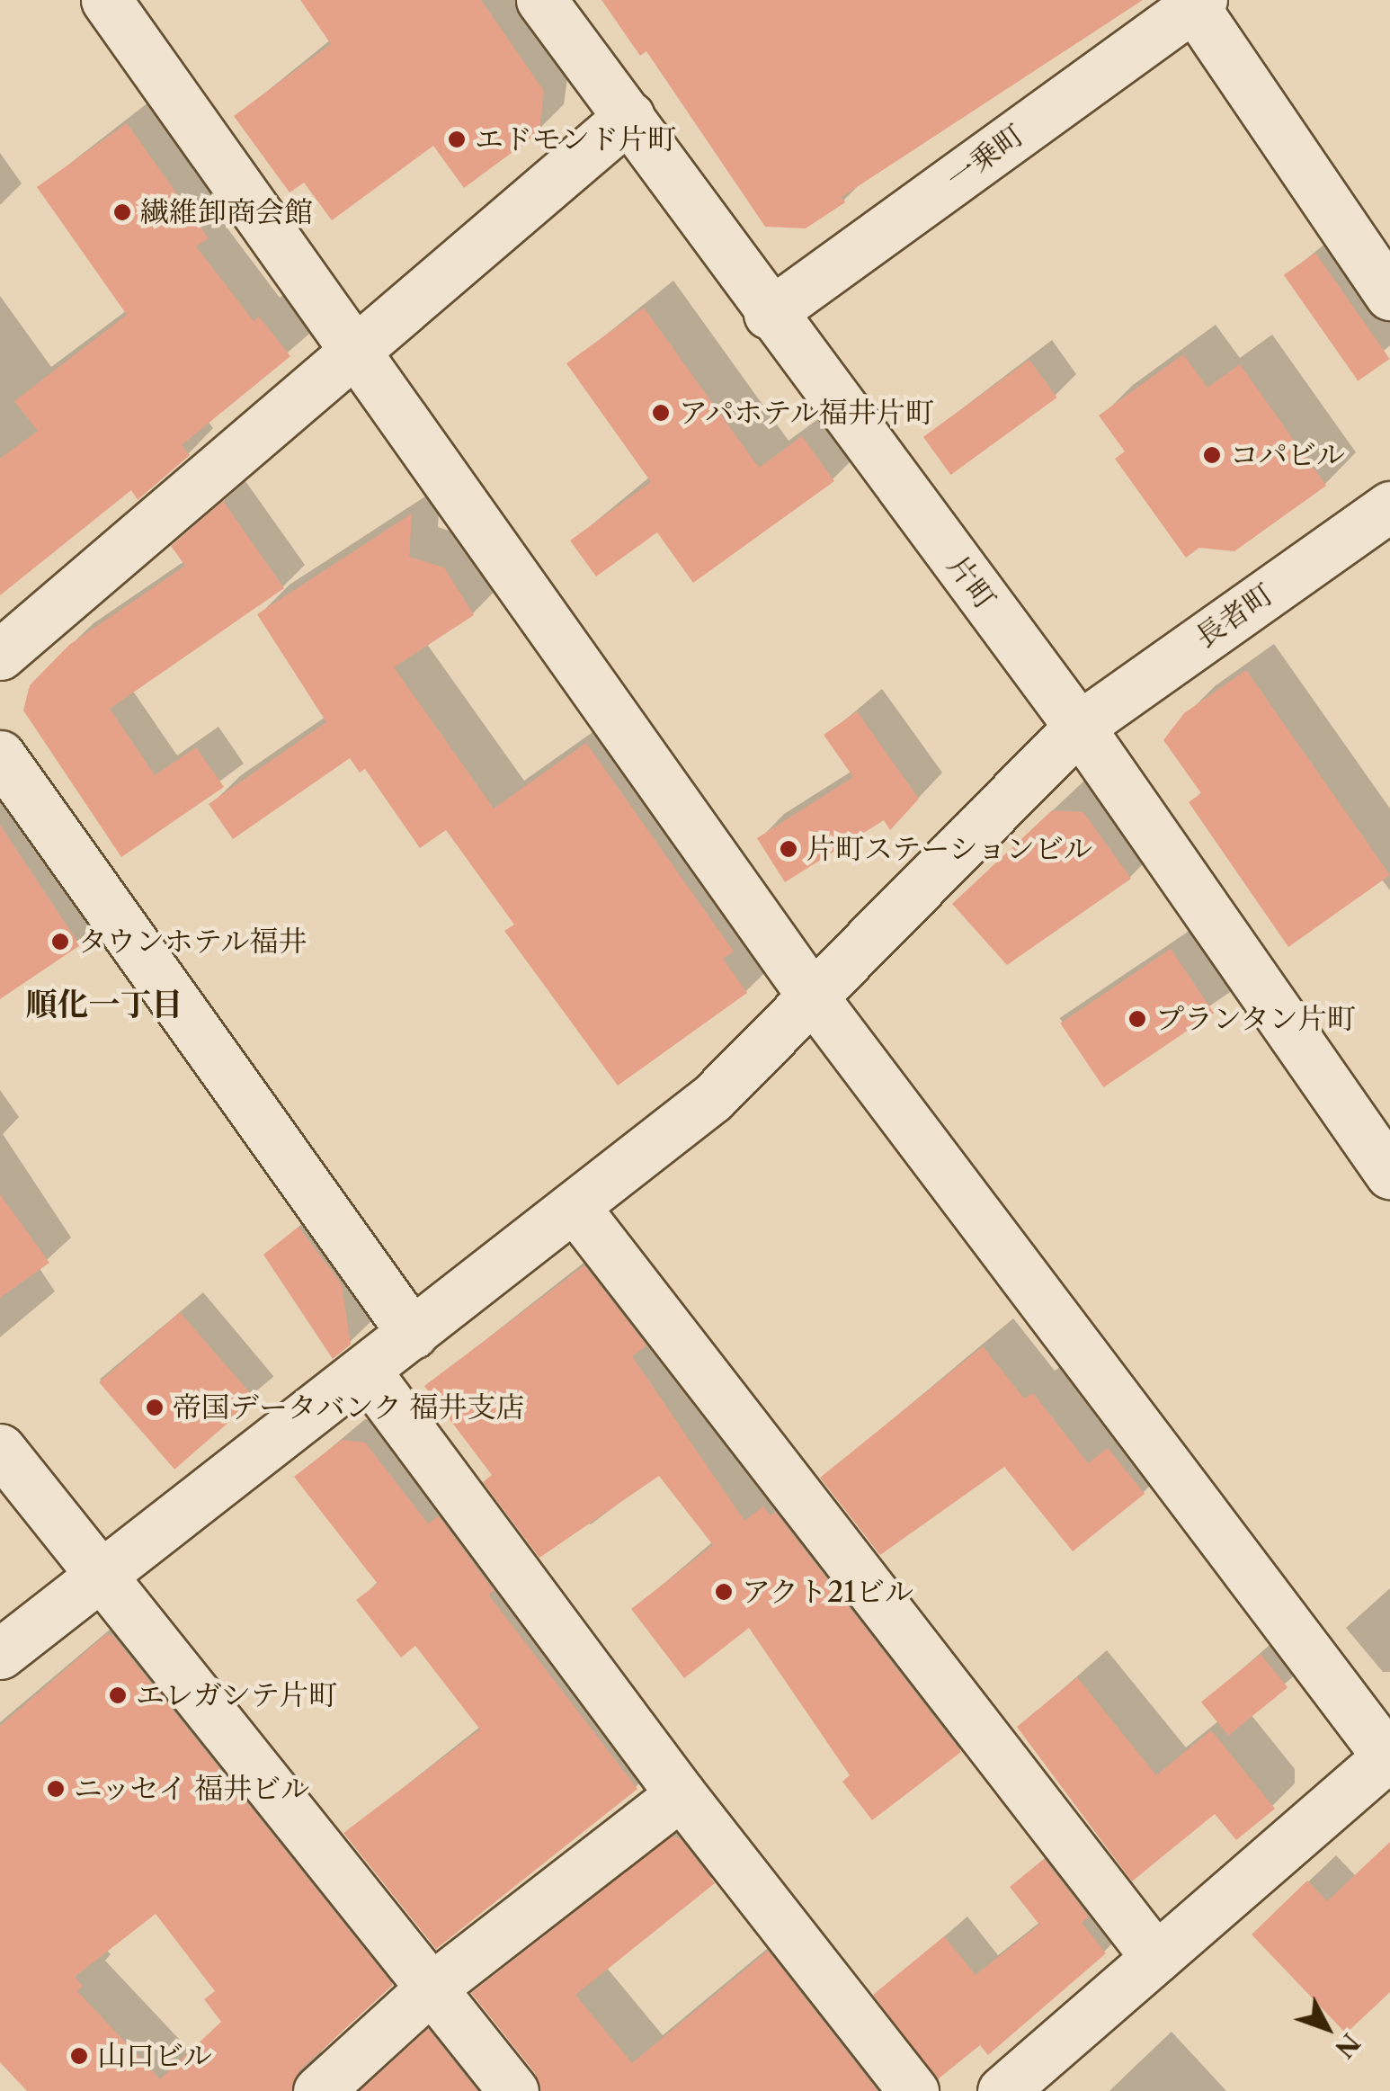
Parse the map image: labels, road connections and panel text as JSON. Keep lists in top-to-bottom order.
{
  "streets": {
    "street": ["一乗町", "片町", "長者町"]
  },
  "crossings": [
    ["一乗町", "片町"],
    ["片町", "長者町"]
  ],
  "districts": ["順化一丁目"],
  "places": [
    "エドモンド片町",
    "繊維卸商会館",
    "アパホテル福井片町",
    "コパビル",
    "片町ステーションビル",
    "タウンホテル福井",
    "プランタン片町",
    "帝国データバンク 福井支店",
    "アクト21ビル",
    "エレガンテ片町",
    "ニッセイ 福井ビル",
    "山口ビル"
  ],
  "north": "bottom right"
}
